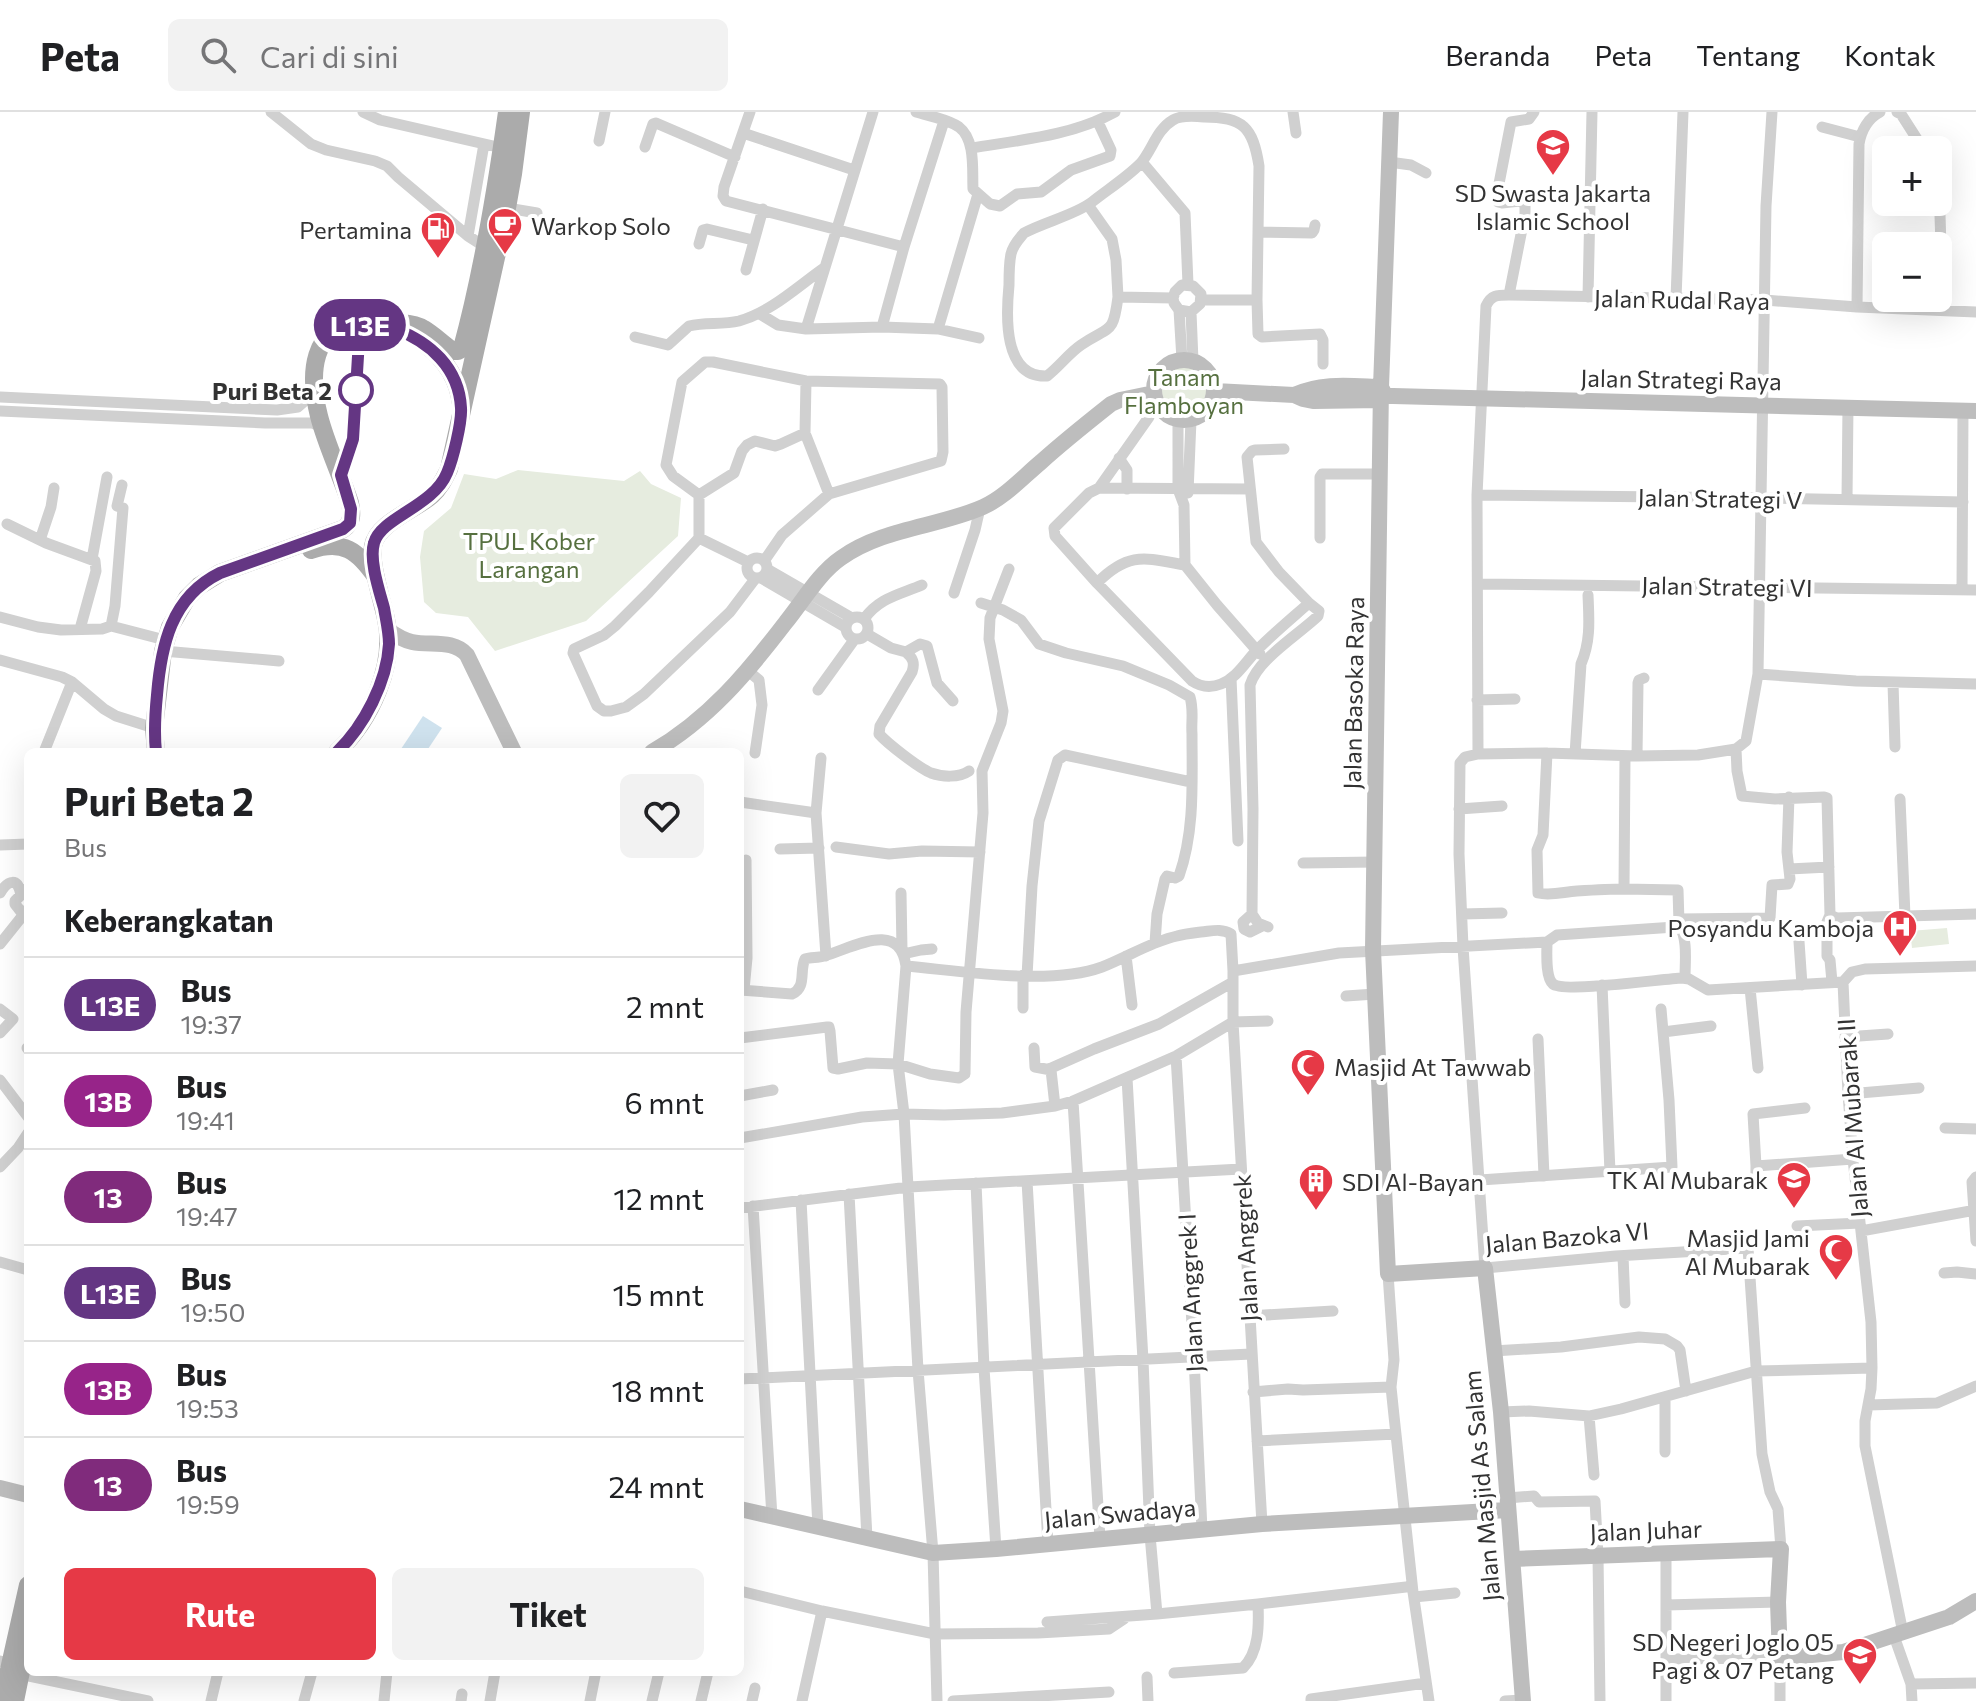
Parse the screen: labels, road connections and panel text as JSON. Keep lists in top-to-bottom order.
{
  "streets": {
    "street": [
      "Jalan Rudal Raya",
      "Jalan Strategi Raya",
      "Jalan Strategi V",
      "Jalan Strategi VI",
      "Jalan Basoka Raya",
      "Jalan Al Mubarak II",
      "Jalan Bazoka VI",
      "Jalan Anggrek",
      "Jalan Anggrek I",
      "Jalan Masjid As Salam",
      "Jalan Swadaya",
      "Jalan Juhar"
    ]
  },
  "crossings": [
    ["Jalan Strategi Raya", "Jalan Basoka Raya"],
    ["Jalan Basoka Raya", "Jalan Bazoka VI"],
    ["Jalan Bazoka VI", "Jalan Masjid As Salam"],
    ["Jalan Anggrek", "Jalan Swadaya"],
    ["Jalan Anggrek I", "Jalan Swadaya"],
    ["Jalan Masjid As Salam", "Jalan Swadaya"],
    ["Jalan Masjid As Salam", "Jalan Juhar"]
  ],
  "parks": ["Tanam Flamboyan", "TPUL Kober Larangan"],
  "places": {
    "school or university": ["SD Swasta Jakarta Islamic School", "TK Al Mubarak", "SD Negeri Joglo 05 Pagi & 07 Petang"],
    "cafe": ["Warkop Solo"],
    "fuel station": ["Pertamina"],
    "other": ["Puri Beta 2"],
    "hospital": ["Posyandu Kamboja"],
    "mosque": ["Masjid At Tawwab", "Masjid Jami Al Mubarak"],
    "building": ["SDI Al-Bayan"]
  },
  "lines": ["bus line L13E"],
  "page": {
    "header": "Peta",
    "search": "Cari di sini",
    "nav": [
      "Beranda",
      "Peta",
      "Tentang",
      "Kontak"
    ],
    "on_map": "L13E",
    "map_buttons": ["+", "−"],
    "heading": [
      ["Puri Beta 2", "Bus"],
      "Keberangkatan"
    ],
    "list": [
      {
        "mark": "L13E",
        "name": "Bus",
        "note": "19:37",
        "value": "2 mnt"
      },
      {
        "mark": "13B",
        "name": "Bus",
        "note": "19:41",
        "value": "6 mnt"
      },
      {
        "mark": "13",
        "name": "Bus",
        "note": "19:47",
        "value": "12 mnt"
      },
      {
        "mark": "L13E",
        "name": "Bus",
        "note": "19:50",
        "value": "15 mnt"
      },
      {
        "mark": "13B",
        "name": "Bus",
        "note": "19:53",
        "value": "18 mnt"
      },
      {
        "mark": "13",
        "name": "Bus",
        "note": "19:59",
        "value": "24 mnt"
      }
    ],
    "buttons": ["Rute", "Tiket"]
  }
}
